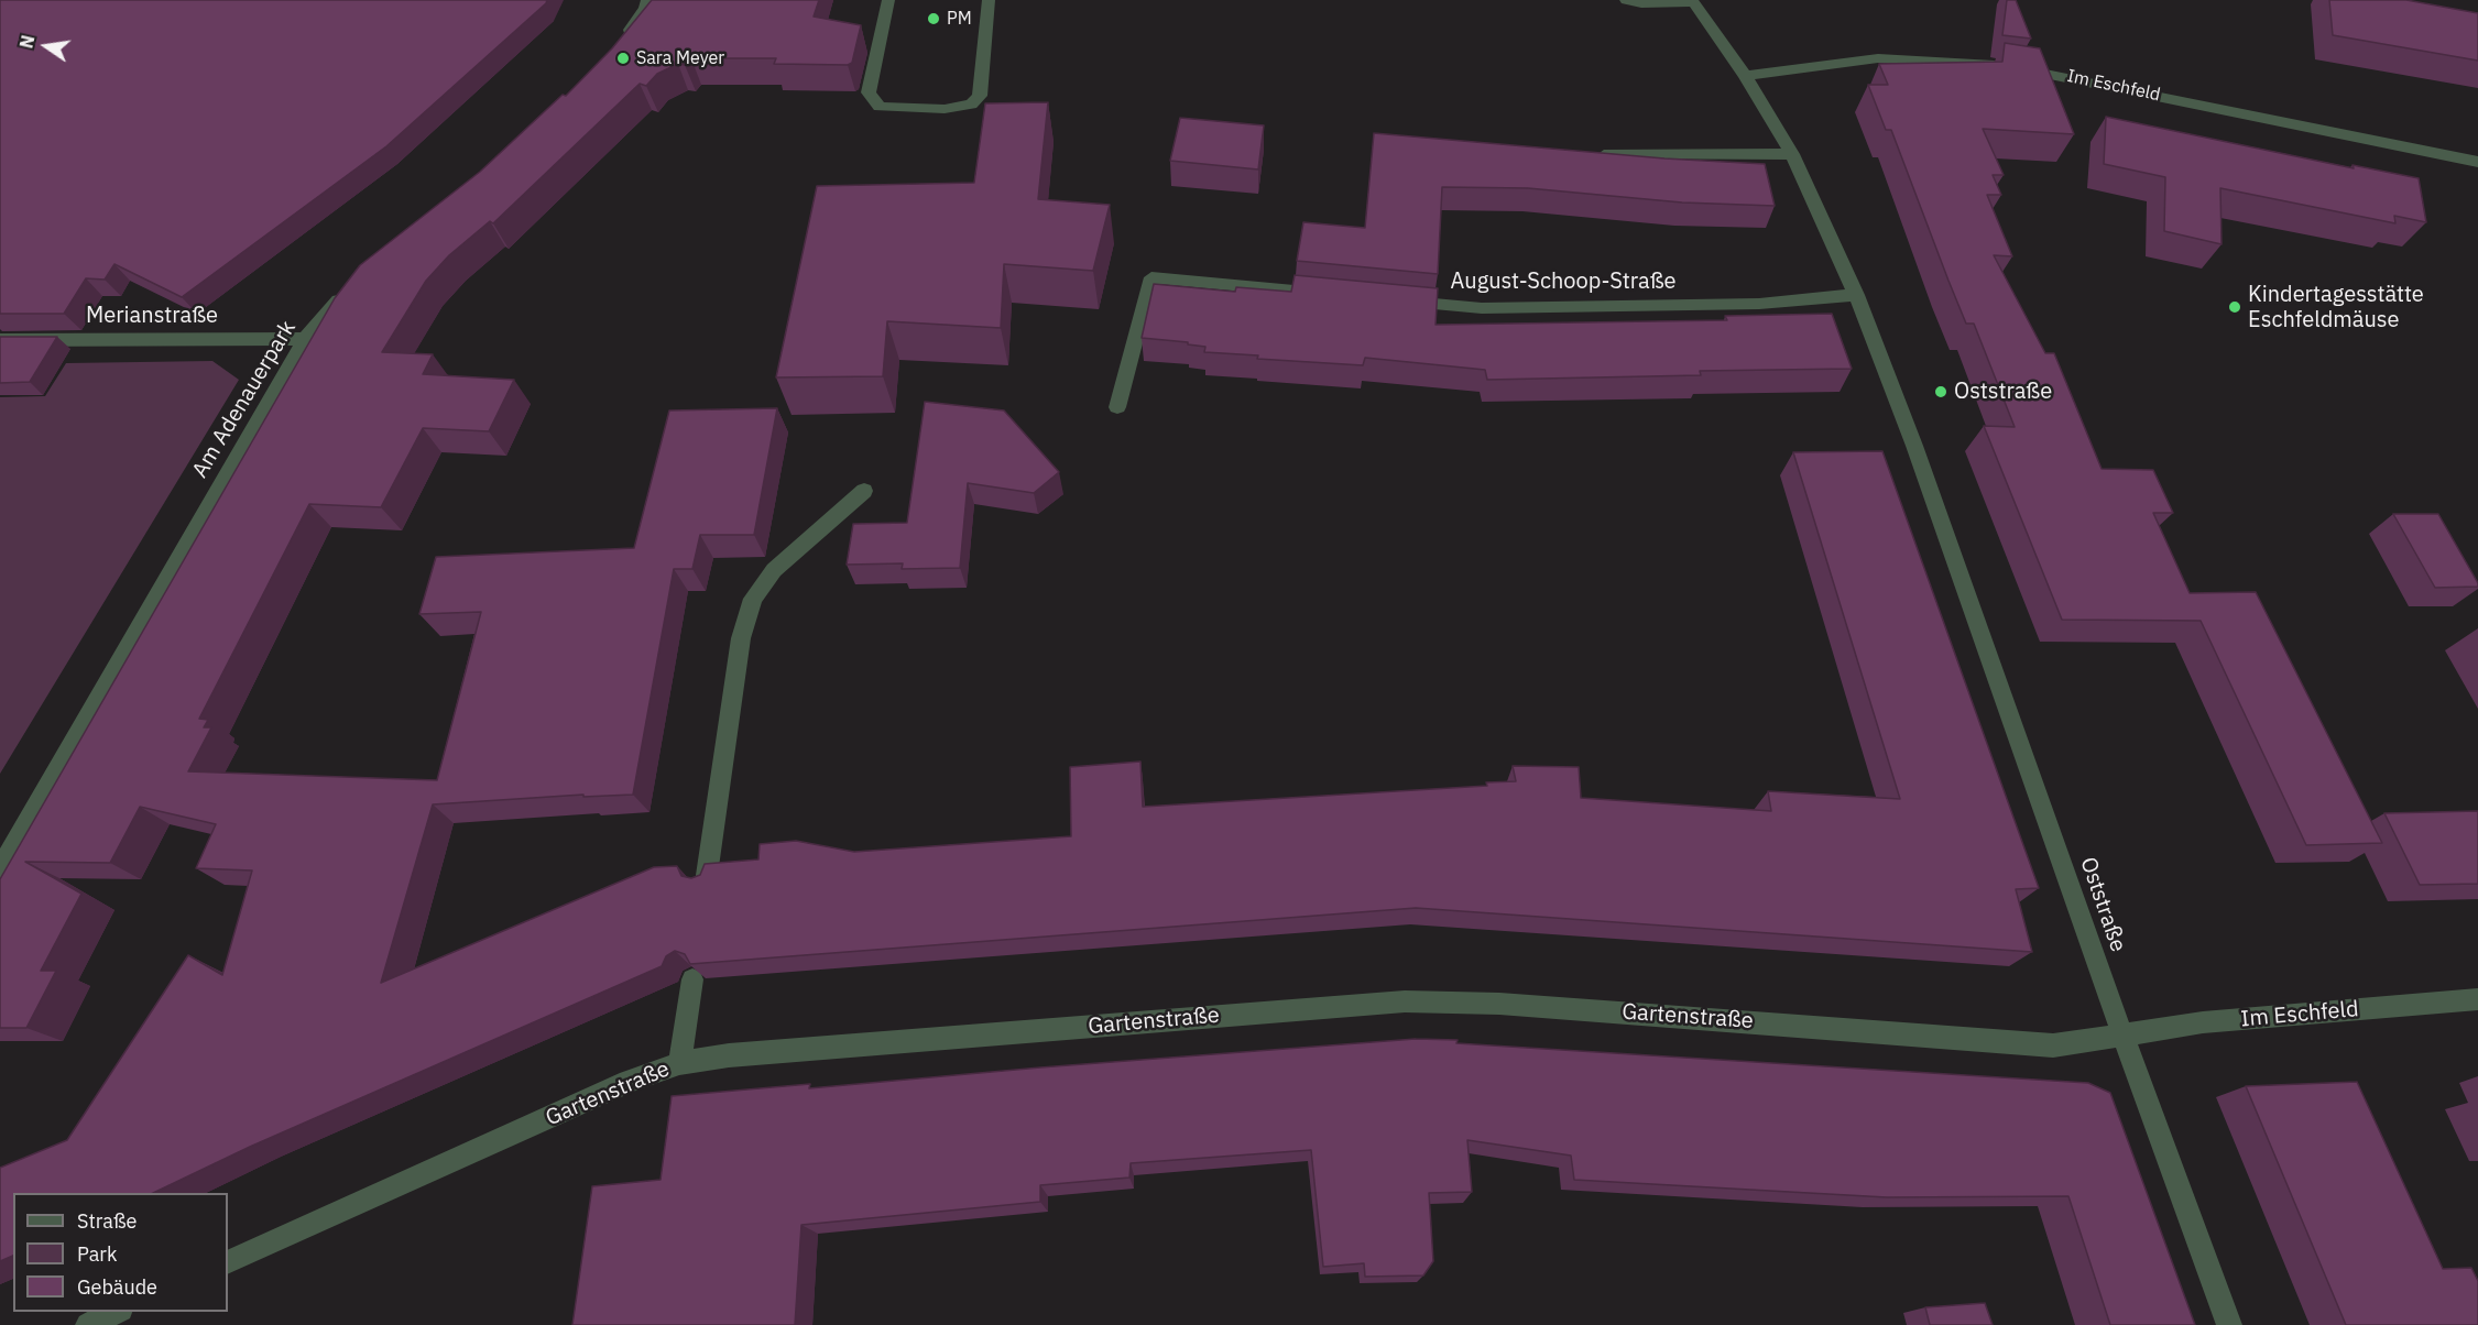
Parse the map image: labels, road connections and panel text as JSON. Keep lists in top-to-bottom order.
{
  "streets": {
    "street": [
      "Im Eschfeld",
      "August-Schoop-Straße",
      "Merianstraße",
      "Am Adenauerpark",
      "Oststraße",
      "Gartenstraße"
    ]
  },
  "crossings": [
    ["Im Eschfeld", "Oststraße"],
    ["Im Eschfeld", "Gartenstraße"],
    ["August-Schoop-Straße", "Oststraße"],
    ["Merianstraße", "Am Adenauerpark"],
    ["Oststraße", "Gartenstraße"]
  ],
  "places": [
    "PM",
    "Sara Meyer",
    "Kindertagesstätte Eschfeldmäuse",
    "Oststraße"
  ],
  "legend": ["Straße", "Park", "Gebäude"],
  "north": "left"
}
